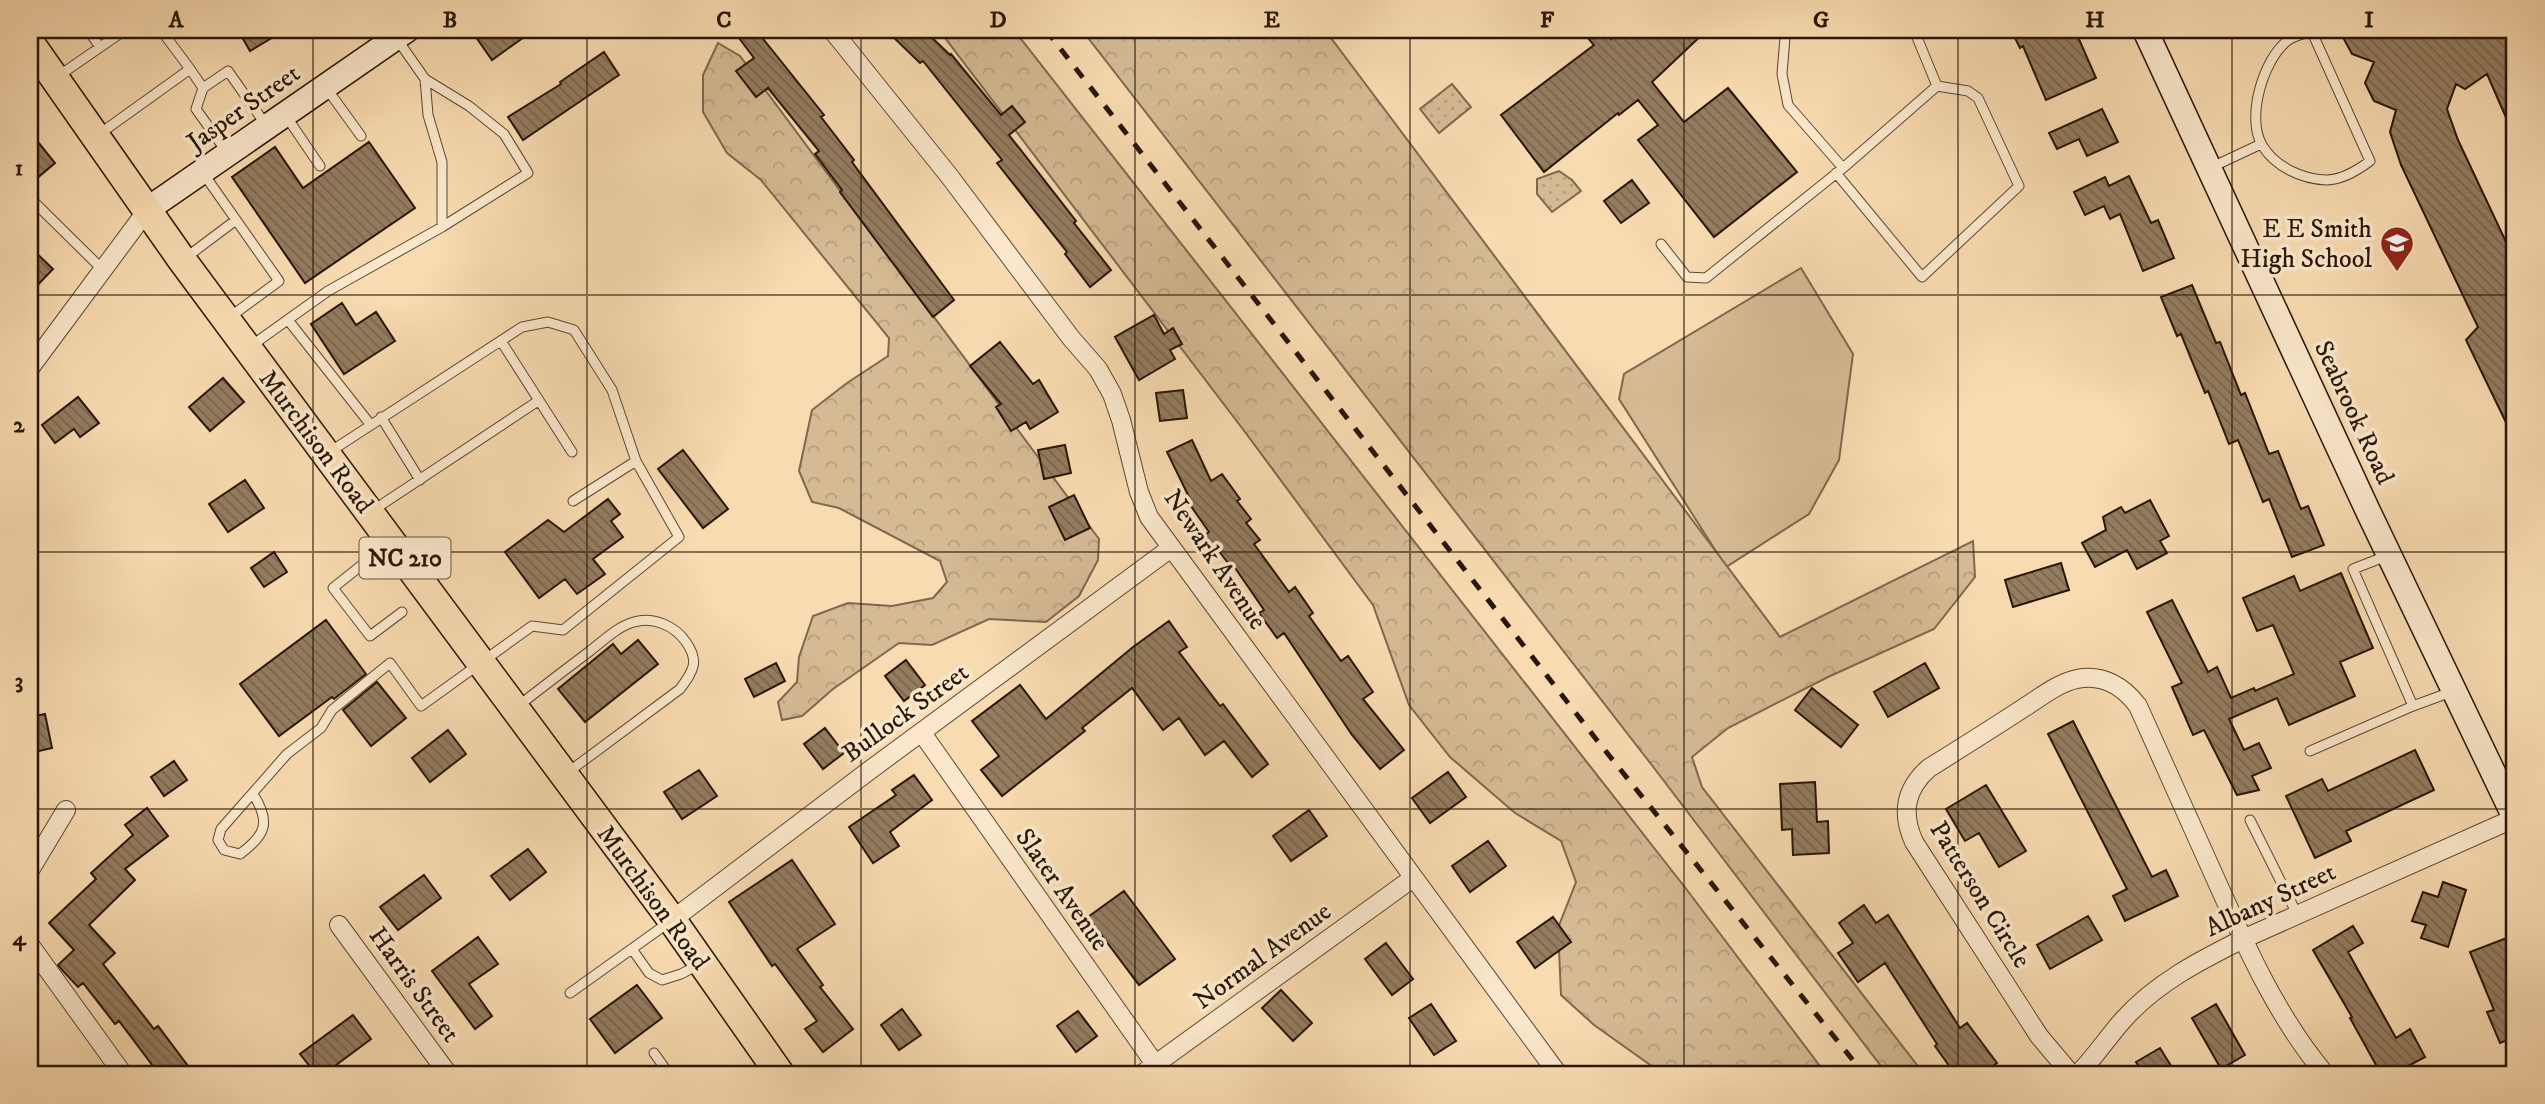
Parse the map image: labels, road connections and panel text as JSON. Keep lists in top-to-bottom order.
{
  "streets": {
    "main road": ["Murchison Road", "NC 210"],
    "street": [
      "Jasper Street",
      "Seabrook Road",
      "Newark Avenue",
      "Bullock Street",
      "Slater Avenue",
      "Patterson Circle",
      "Albany Street",
      "Normal Avenue",
      "Harris Street"
    ]
  },
  "crossings": [
    ["Jasper Street", "Murchison Road"],
    ["Seabrook Road", "Albany Street"],
    ["Murchison Road", "Bullock Street"],
    ["Newark Avenue", "Bullock Street"],
    ["Newark Avenue", "Normal Avenue"],
    ["Bullock Street", "Slater Avenue"],
    ["Slater Avenue", "Normal Avenue"],
    ["Patterson Circle", "Albany Street"]
  ],
  "places": {
    "school or university": ["E E Smith High School"]
  },
  "grid": {
    "columns": [
      "A",
      "B",
      "C",
      "D",
      "E",
      "F",
      "G",
      "H",
      "I"
    ],
    "rows": [
      "1",
      "2",
      "3",
      "4"
    ]
  }
}
